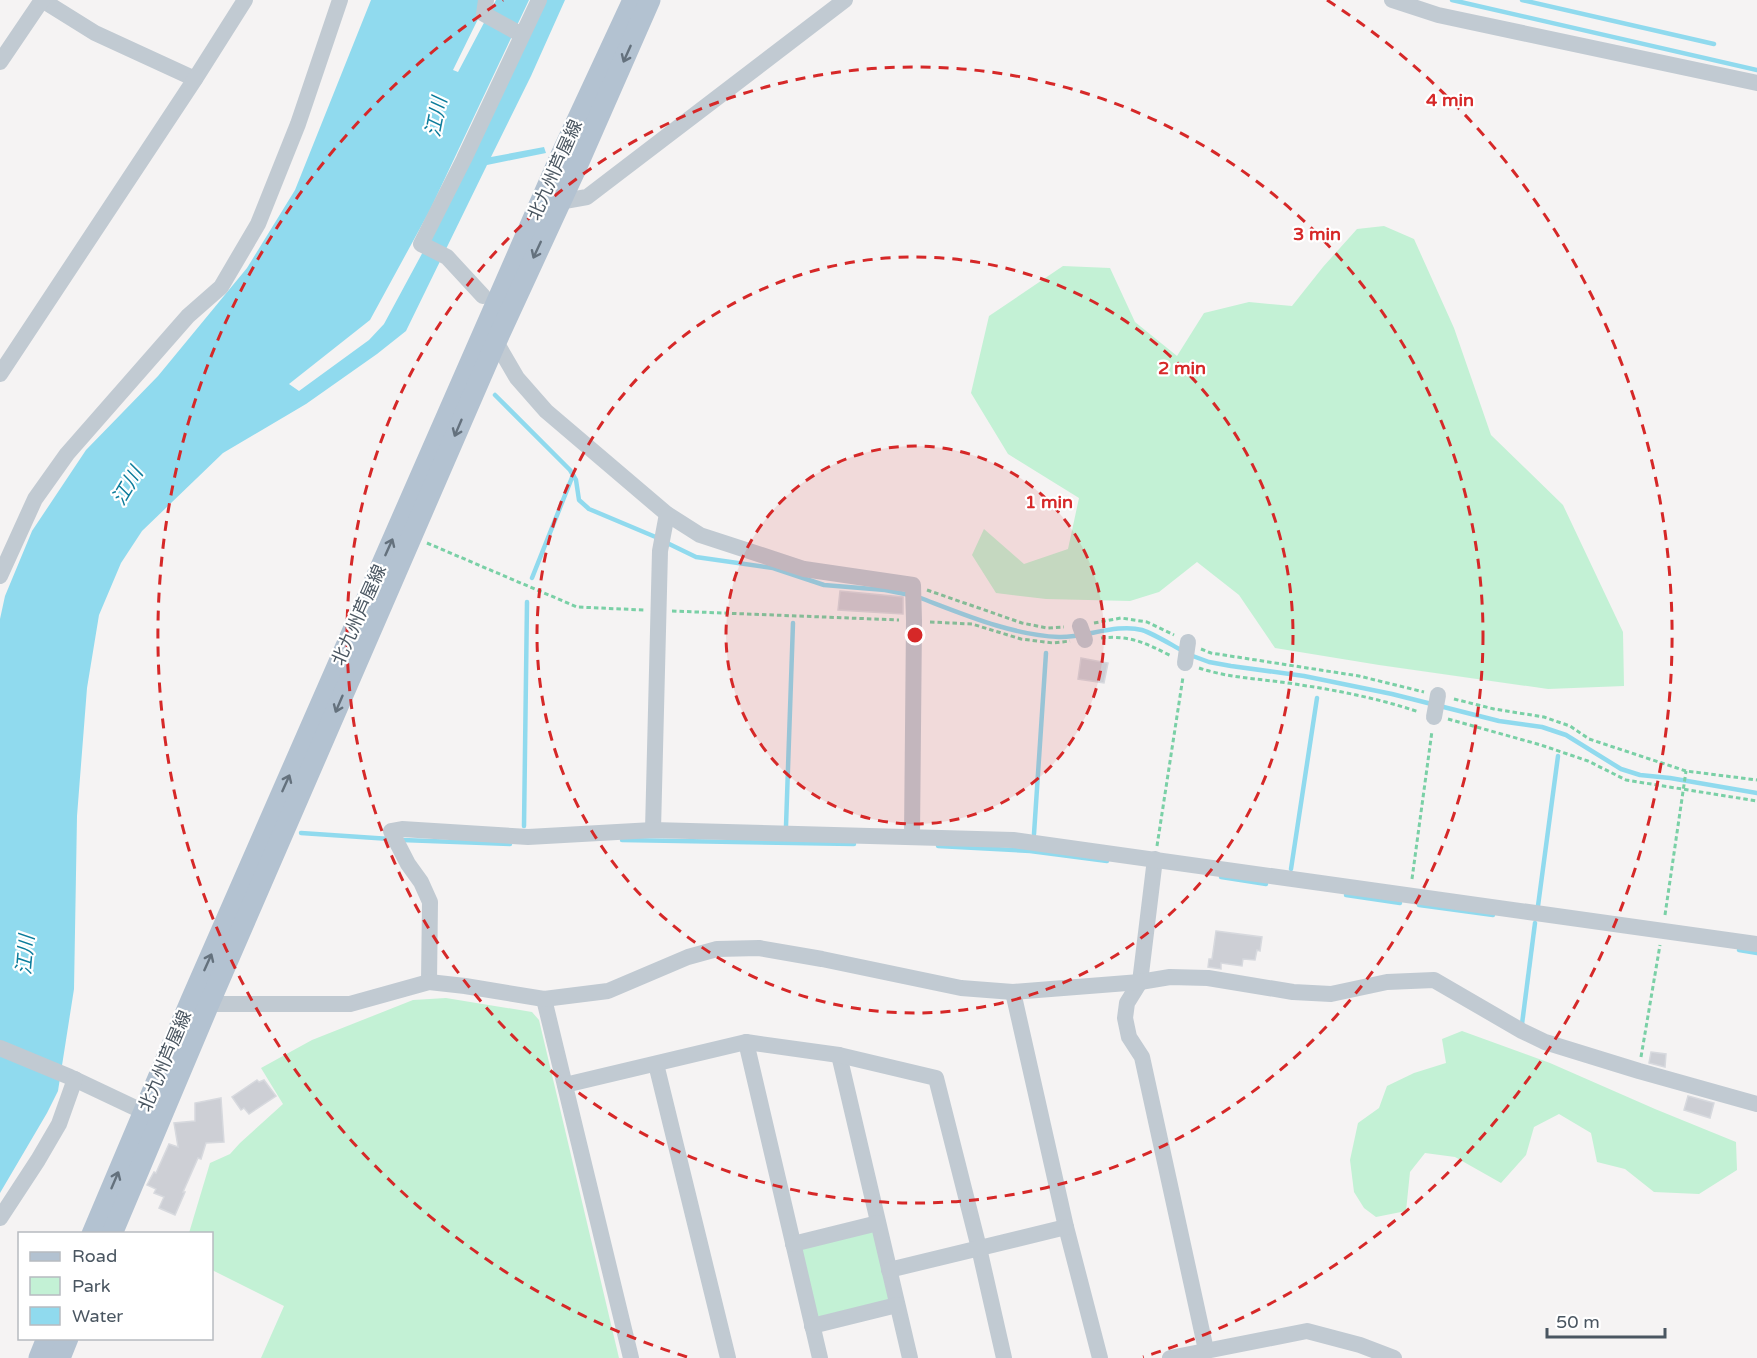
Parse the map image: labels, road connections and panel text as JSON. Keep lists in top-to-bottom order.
{
  "streets": {
    "main road": ["北九州芦屋線"]
  },
  "water": ["江川"],
  "legend": ["Road", "Park", "Water"],
  "scale_bar": "50 m",
  "rings": [
    "4 min",
    "3 min",
    "2 min",
    "1 min"
  ]
}
